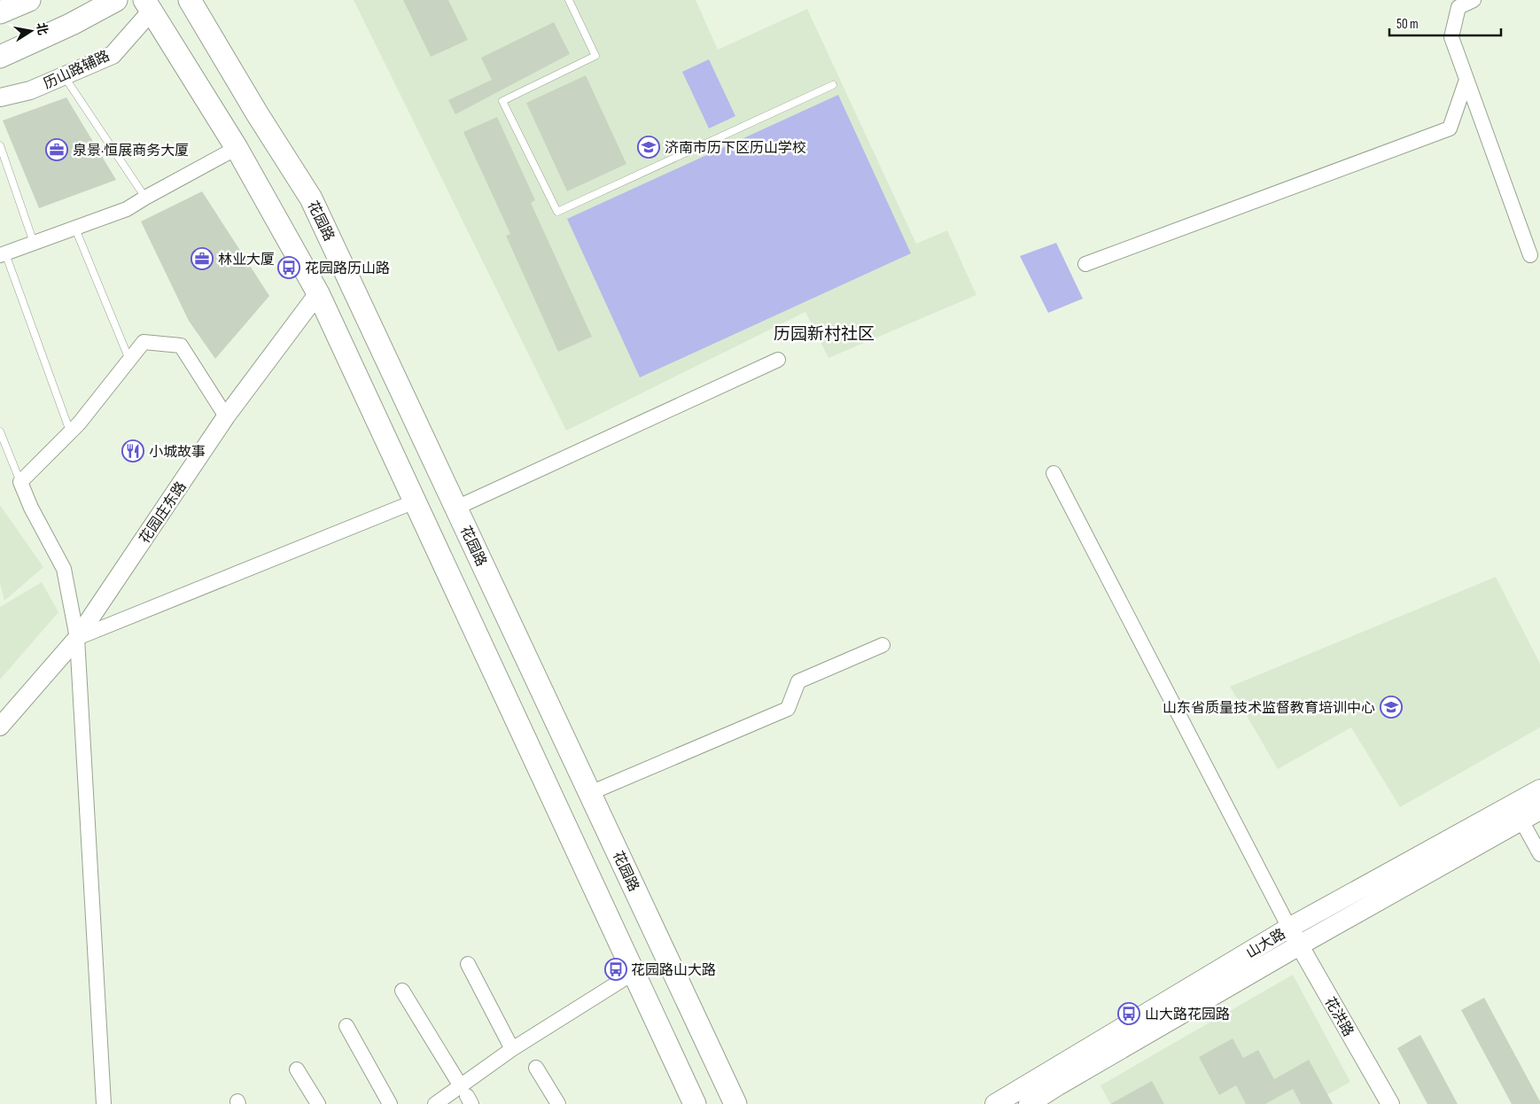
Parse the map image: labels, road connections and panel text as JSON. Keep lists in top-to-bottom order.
{
  "streets": {
    "main road": ["花园路", "山大路"],
    "street": ["历山路辅路", "花园庄东路", "花洪路"]
  },
  "crossings": [
    ["山大路", "花洪路"]
  ],
  "districts": ["历园新村社区"],
  "places": {
    "school or university": ["济南市历下区历山学校", "山东省质量技术监督教育培训中心"],
    "office": ["泉景·恒展商务大厦", "林业大厦"],
    "bus stop": ["花园路历山路", "花园路山大路", "山大路花园路"],
    "restaurant": ["小城故事"]
  },
  "scale_bar": "50 m",
  "north": "right"
}
